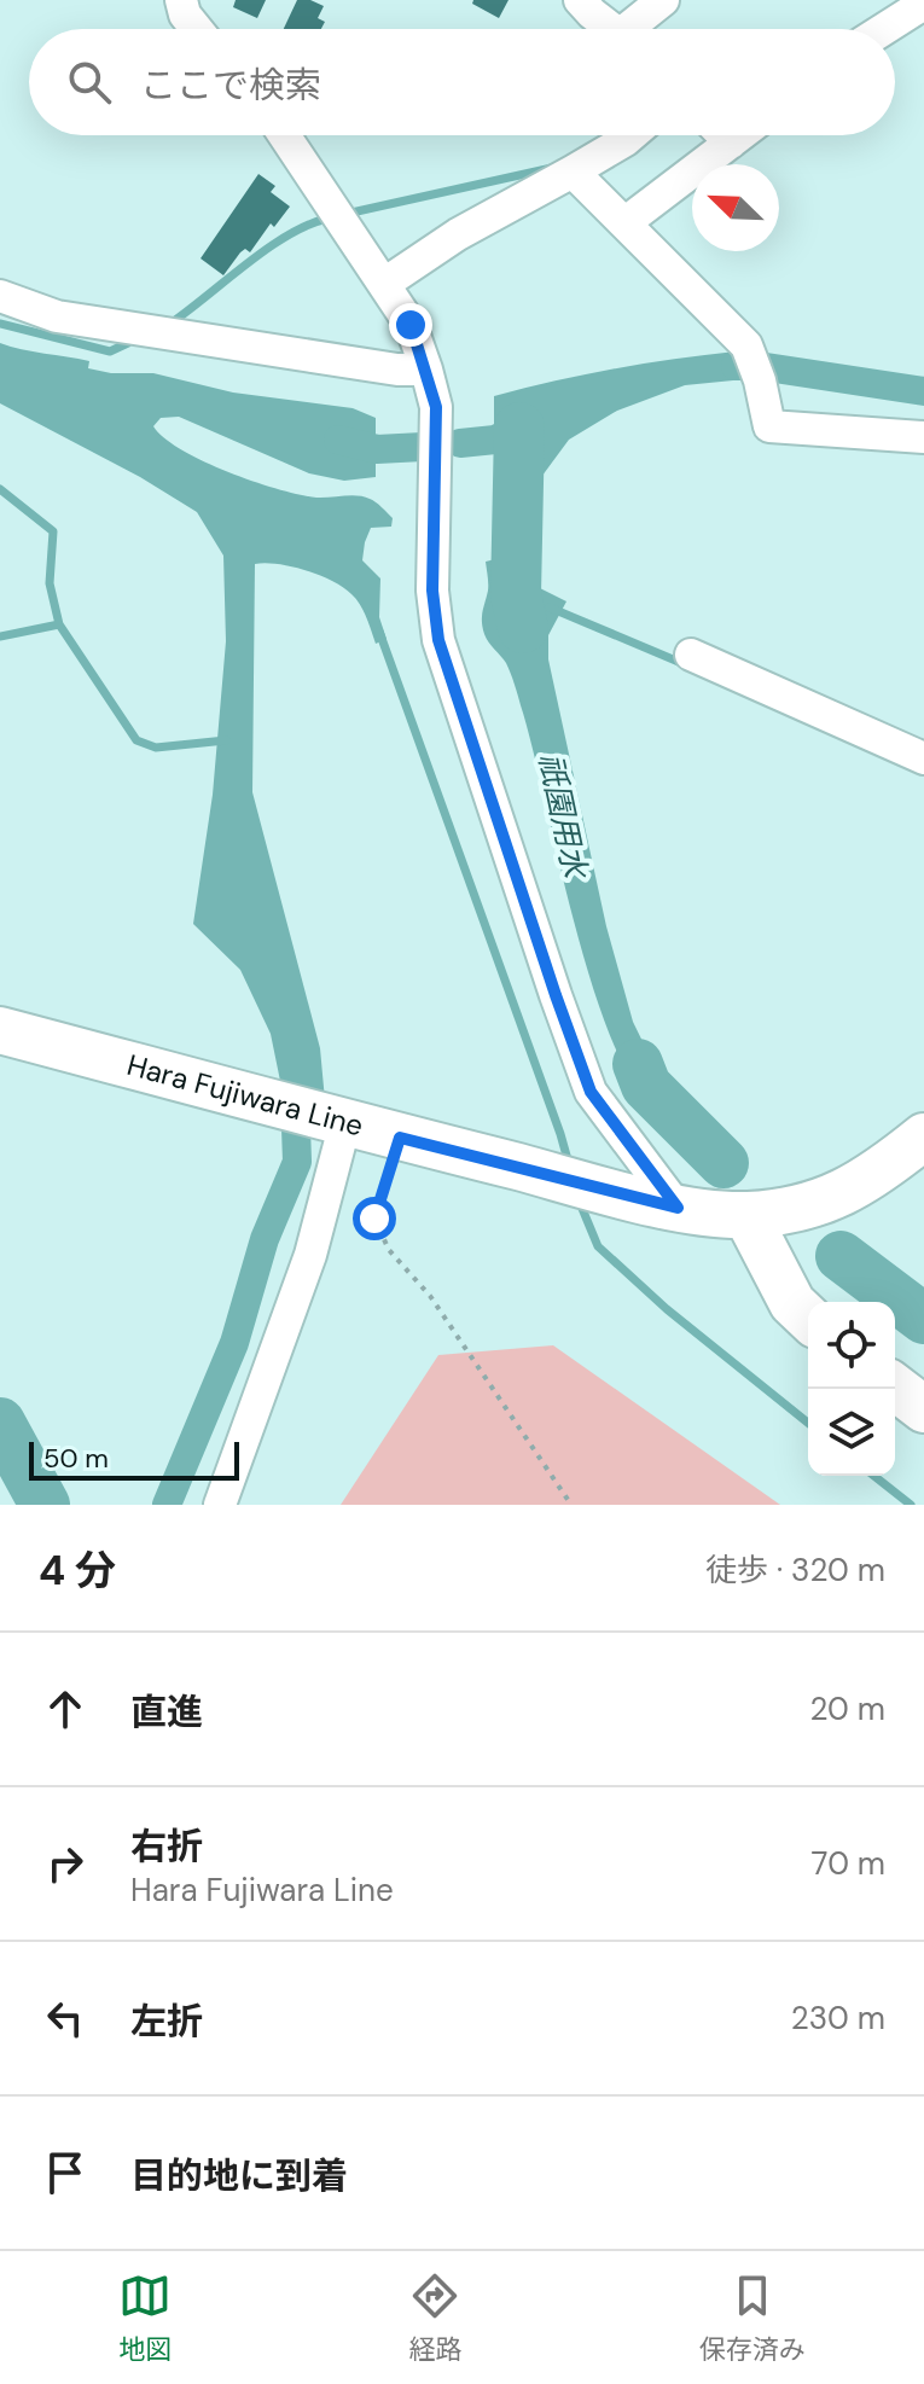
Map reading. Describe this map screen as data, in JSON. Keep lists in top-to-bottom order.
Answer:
{
  "streets": {
    "main road": ["Hara Fujiwara Line"]
  },
  "water": ["祇園用水"],
  "scale_bar": "50 m",
  "north": "top left",
  "page": {
    "search": "ここで検索",
    "scale": "50 m",
    "heading": ["4 分", "徒歩 · 320 m"],
    "list": [
      ["直進", "20 m"],
      ["右折", "Hara Fujiwara Line", "70 m"],
      ["左折", "230 m"],
      "目的地に到着"
    ],
    "nav": ["地図", "経路", "保存済み"]
  }
}
